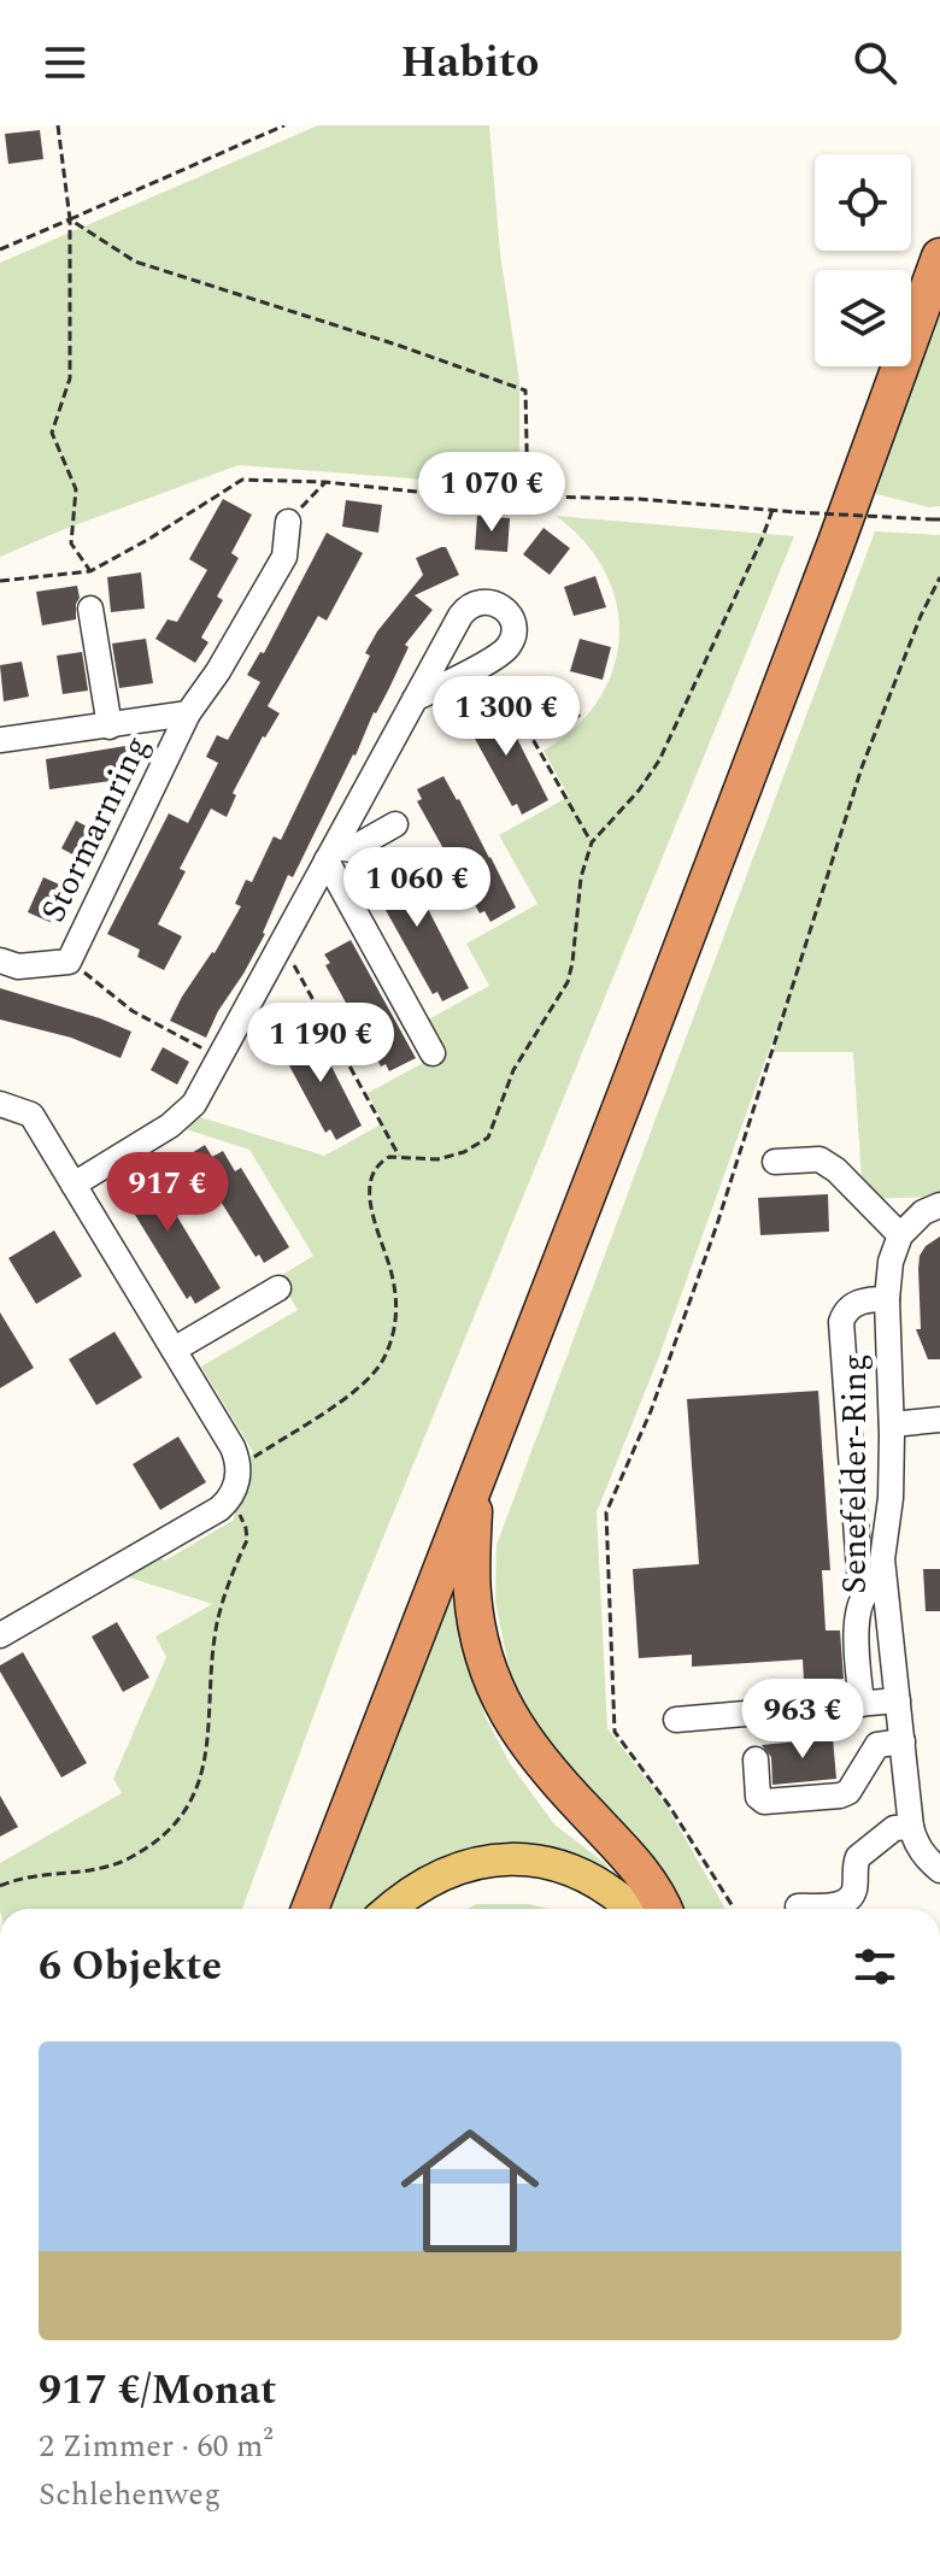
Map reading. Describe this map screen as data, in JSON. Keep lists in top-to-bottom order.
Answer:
{
  "streets": {
    "street": ["Stormarnring", "Senefelder-Ring"]
  },
  "page": {
    "header": "Habito",
    "price": [
      "1 070 €",
      "1 300 €",
      "1 060 €",
      "1 190 €",
      "917 €",
      "963 €"
    ],
    "heading": "6 Objekte",
    "list": [
      {
        "name": "917 €/Monat",
        "note": "2 Zimmer · 60 m² · Schlehenweg"
      }
    ]
  }
}
